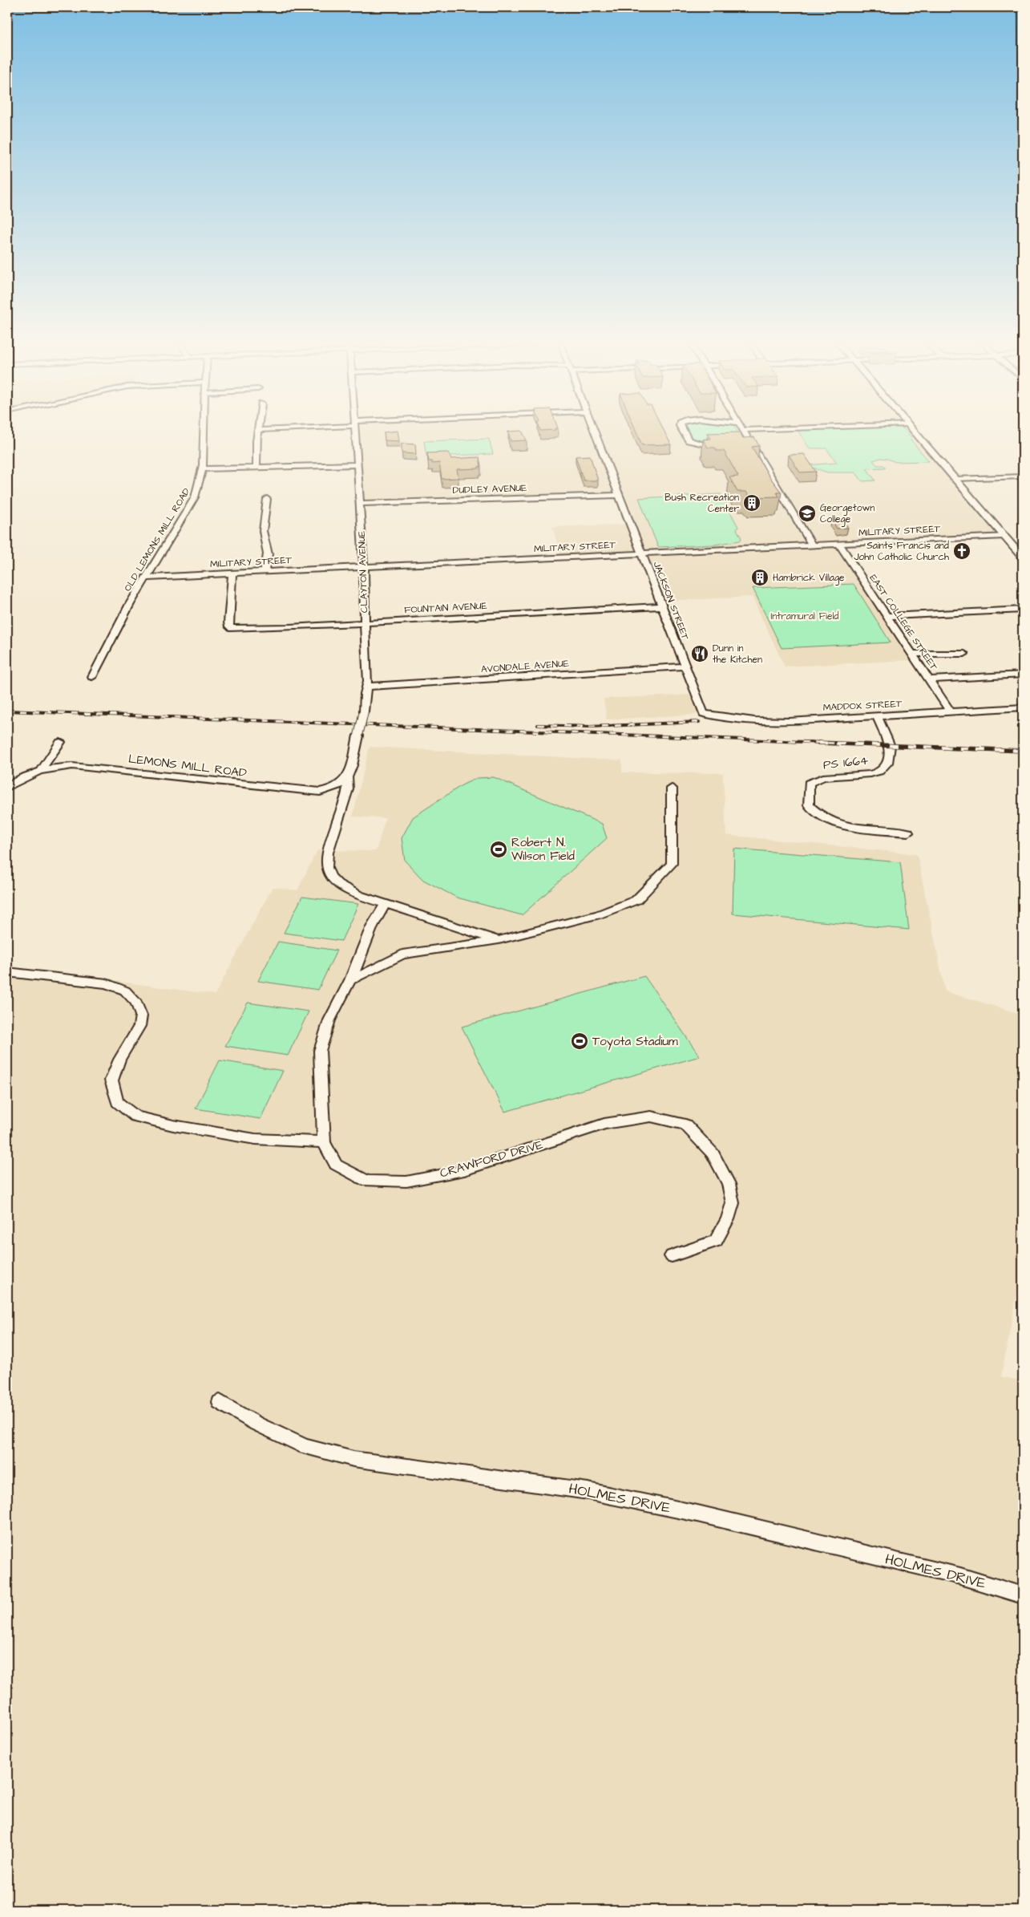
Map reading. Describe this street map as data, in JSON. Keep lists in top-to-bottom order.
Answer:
{
  "streets": {
    "street": [
      "DUDLEY AVENUE",
      "MILITARY STREET",
      "OLD LEMONS MILL ROAD",
      "CLAYTON AVENUE",
      "JACKSON STREET",
      "FOUNTAIN AVENUE",
      "EAST COLLEGE STREET",
      "AVONDALE AVENUE",
      "MADDOX STREET",
      "PS 1664",
      "LEMONS MILL ROAD",
      "CRAWFORD DRIVE",
      "HOLMES DRIVE"
    ]
  },
  "crossings": [
    ["DUDLEY AVENUE", "CLAYTON AVENUE"],
    ["DUDLEY AVENUE", "JACKSON STREET"],
    ["MILITARY STREET", "OLD LEMONS MILL ROAD"],
    ["MILITARY STREET", "CLAYTON AVENUE"],
    ["MILITARY STREET", "JACKSON STREET"],
    ["MILITARY STREET", "FOUNTAIN AVENUE"],
    ["MILITARY STREET", "EAST COLLEGE STREET"],
    ["CLAYTON AVENUE", "FOUNTAIN AVENUE"],
    ["CLAYTON AVENUE", "AVONDALE AVENUE"],
    ["JACKSON STREET", "FOUNTAIN AVENUE"],
    ["JACKSON STREET", "AVONDALE AVENUE"],
    ["JACKSON STREET", "MADDOX STREET"],
    ["EAST COLLEGE STREET", "MADDOX STREET"],
    ["MADDOX STREET", "PS 1664"]
  ],
  "parks": ["Intramural Field"],
  "places": {
    "building": ["Bush Recreation Center", "Hambrick Village"],
    "school or university": ["Georgetown College"],
    "church": ["Saints Francis and John Catholic Church"],
    "restaurant": ["Dunn in the Kitchen"],
    "sports": ["Robert N. Wilson Field", "Toyota Stadium"]
  }
}
